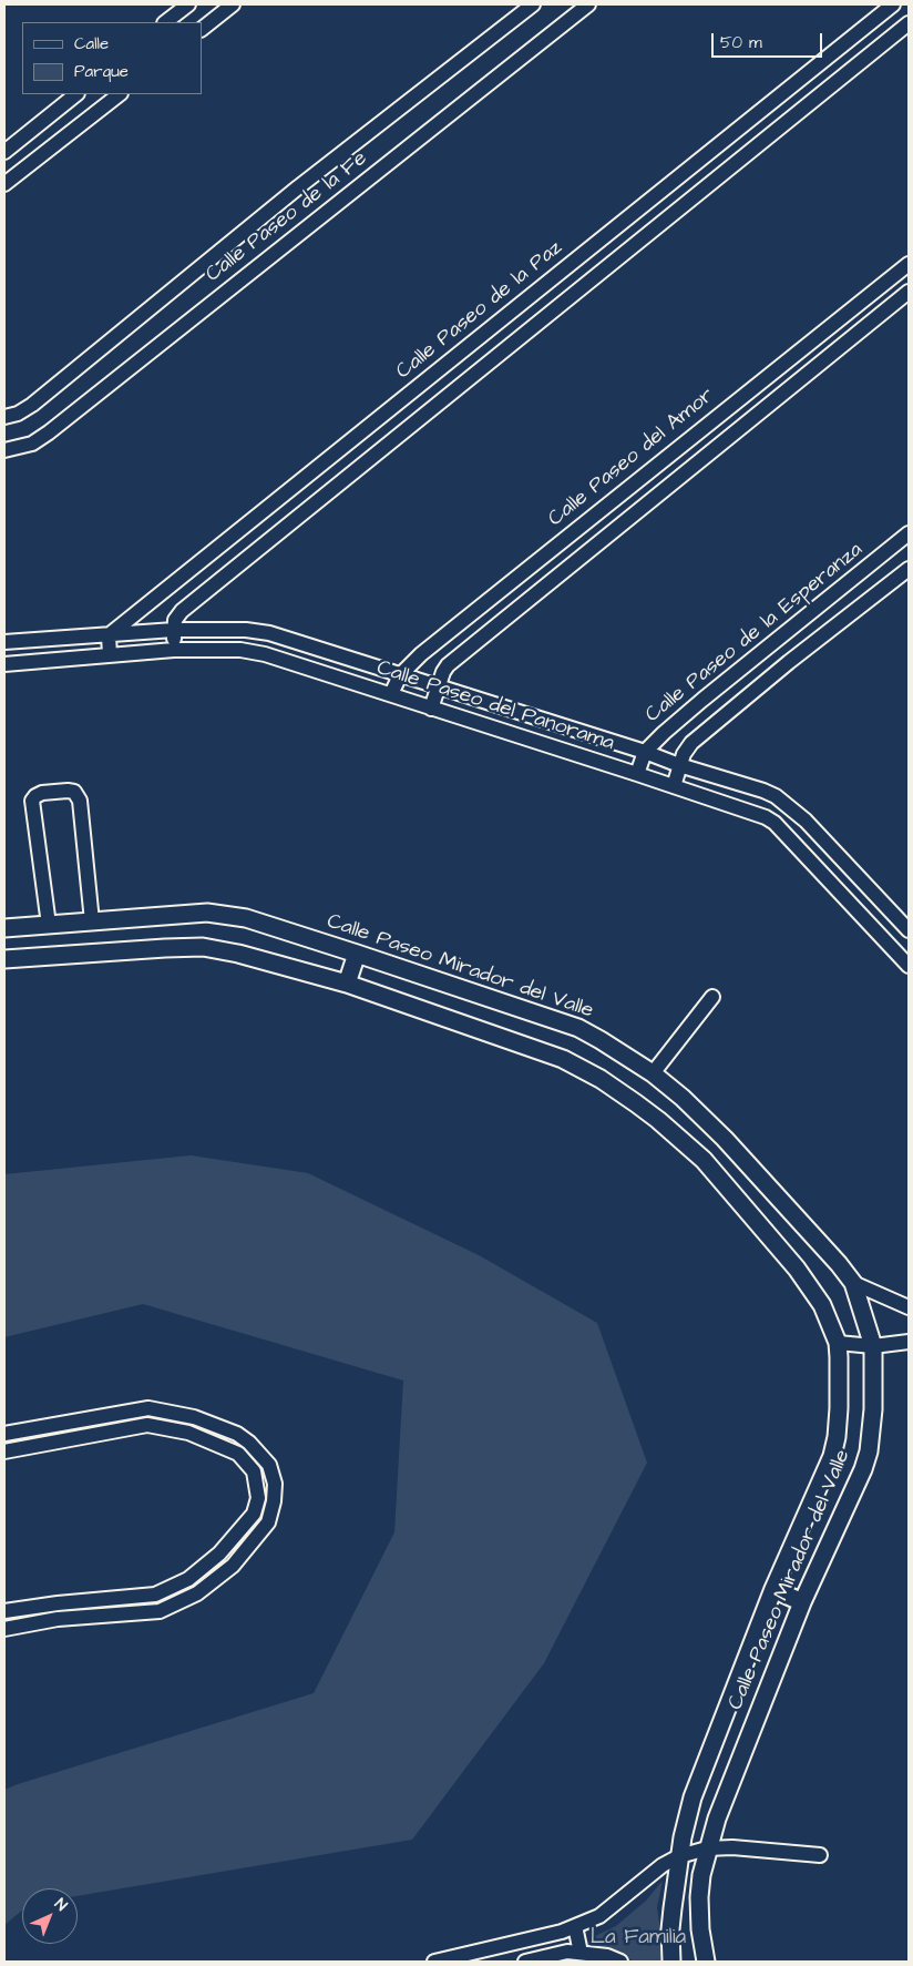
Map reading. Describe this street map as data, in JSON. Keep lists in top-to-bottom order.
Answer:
{
  "streets": {
    "street": [
      "Calle Paseo de la Fe",
      "Calle Paseo de la Paz",
      "Calle Paseo del Amor",
      "Calle Paseo de la Esperanza",
      "Calle Paseo del Panorama",
      "Calle Paseo Mirador del Valle"
    ]
  },
  "crossings": [
    ["Calle Paseo de la Paz", "Calle Paseo del Panorama"],
    ["Calle Paseo del Amor", "Calle Paseo del Panorama"],
    ["Calle Paseo de la Esperanza", "Calle Paseo del Panorama"]
  ],
  "parks": ["La Familia"],
  "legend": ["Calle", "Parque"],
  "scale_bar": "50 m",
  "north": "top right"
}
